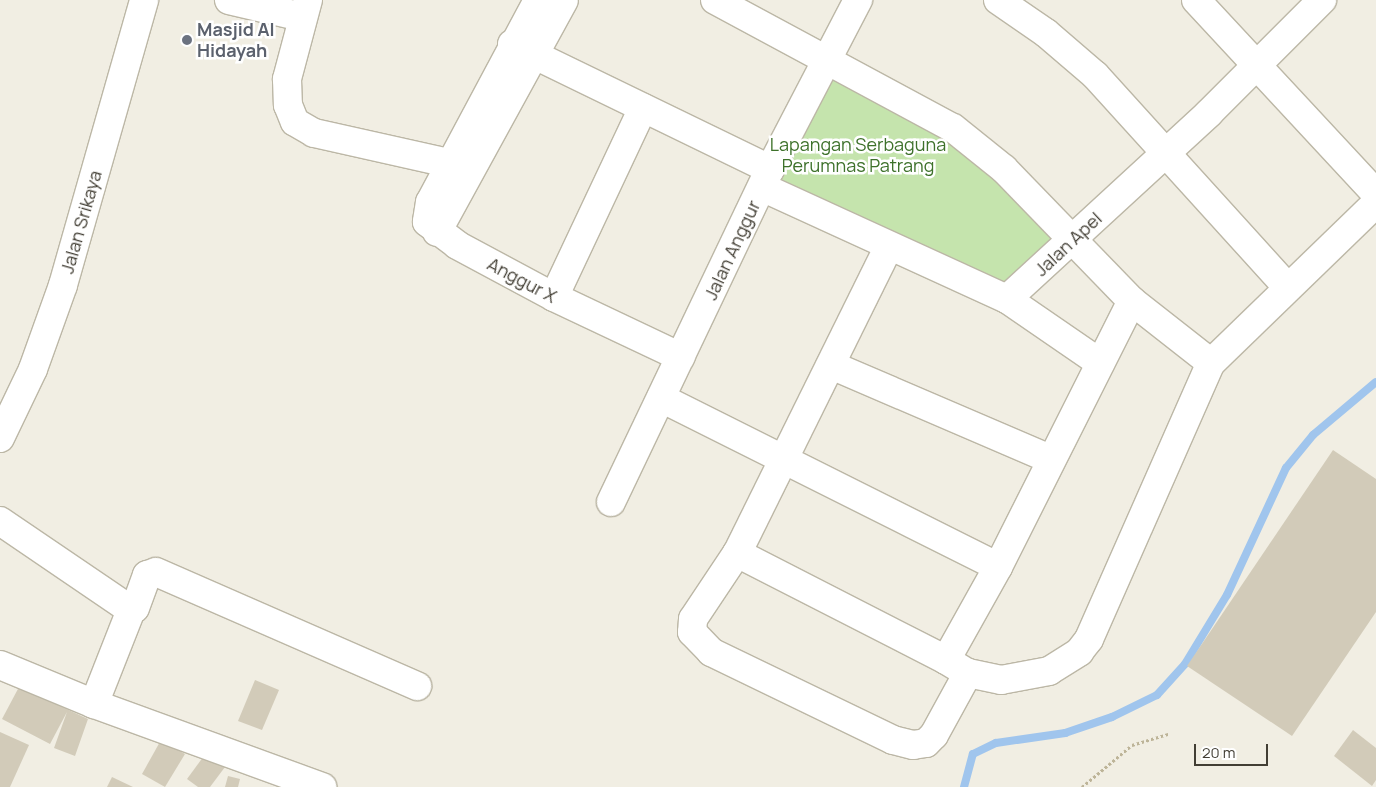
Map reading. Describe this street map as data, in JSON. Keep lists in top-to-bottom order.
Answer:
{
  "streets": {
    "street": [
      "Jalan Srikaya",
      "Jalan Apel",
      "Jalan Anggur",
      "Anggur X"
    ]
  },
  "crossings": [
    ["Jalan Anggur", "Anggur X"]
  ],
  "parks": ["Lapangan Serbaguna Perumnas Patrang"],
  "places": ["Masjid Al Hidayah"],
  "scale_bar": "20 m"
}
